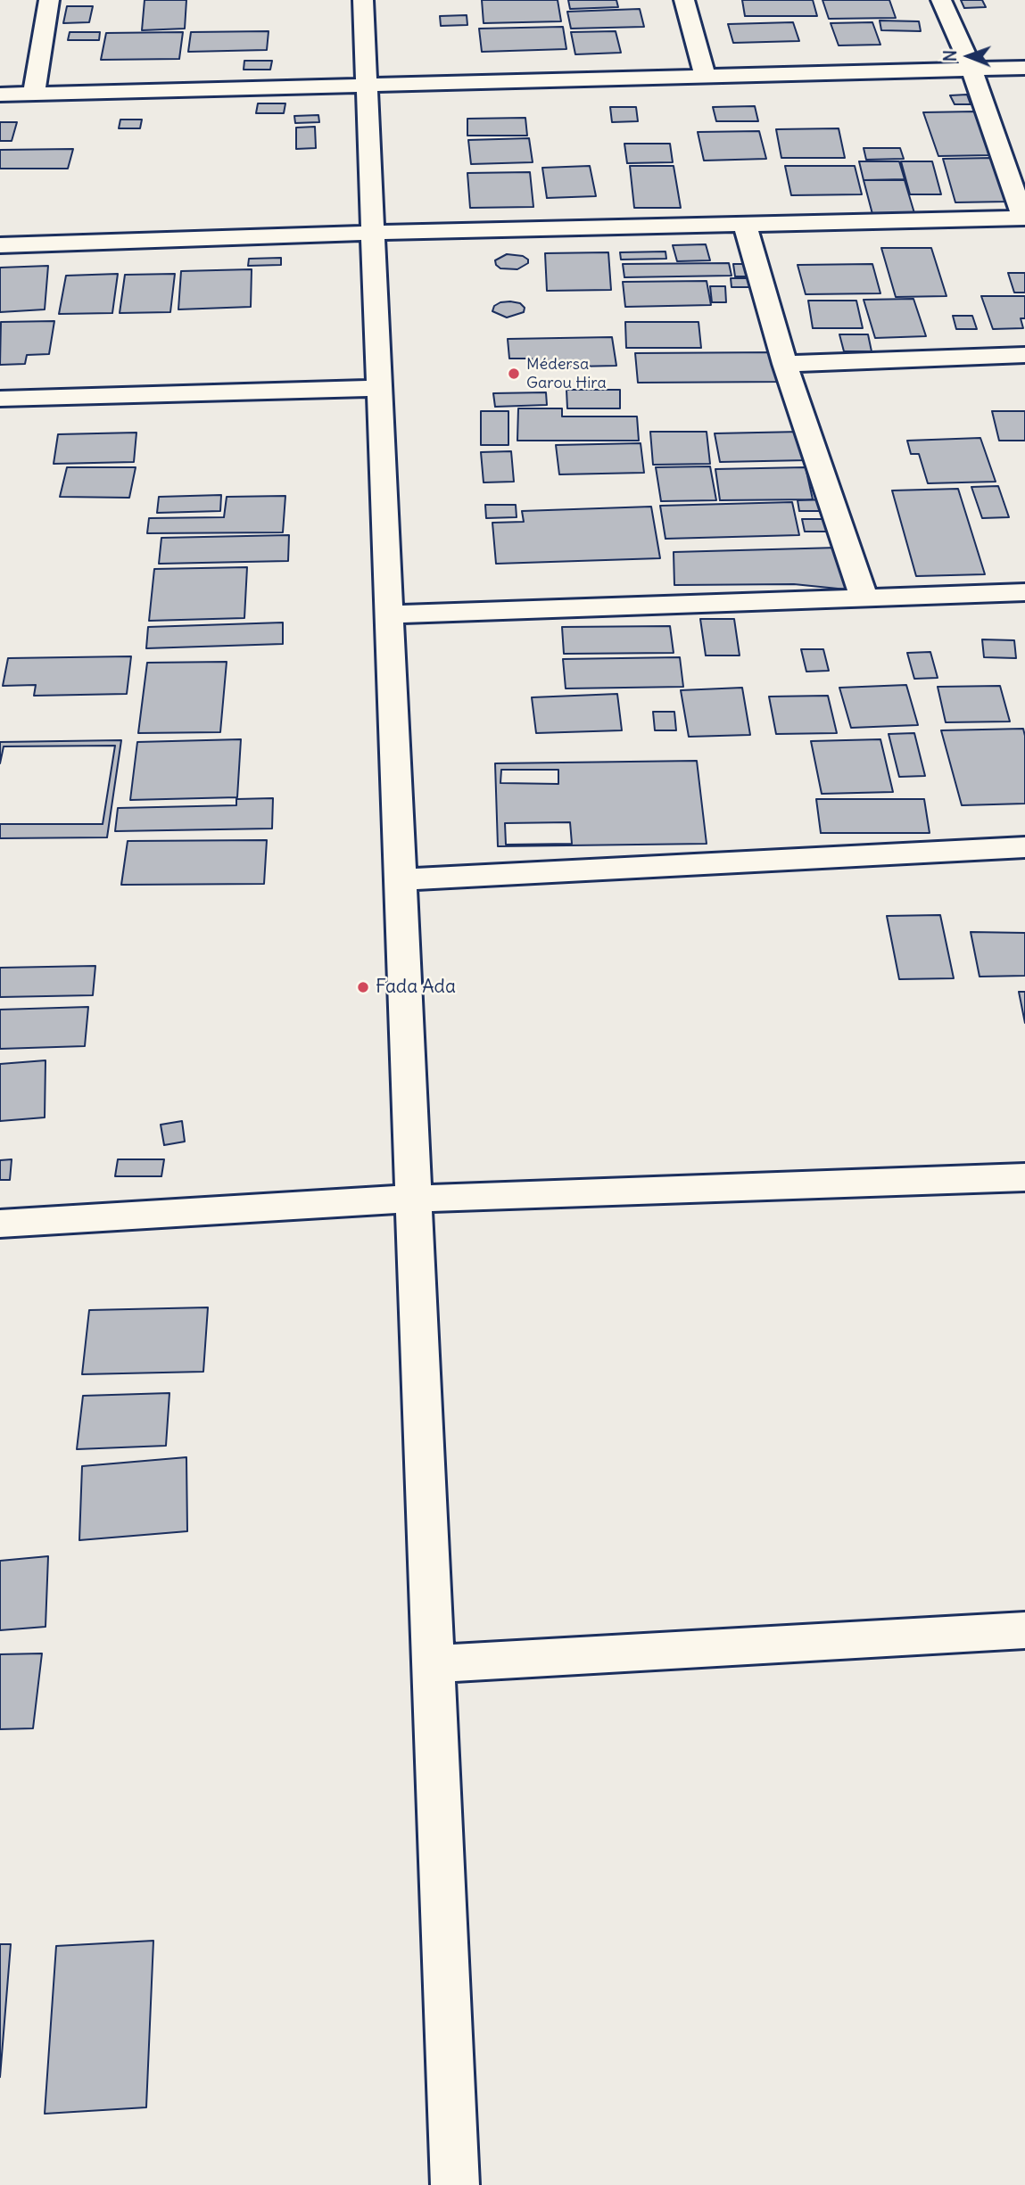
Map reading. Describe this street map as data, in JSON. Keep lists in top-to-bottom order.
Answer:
{
  "places": ["Médersa Garou Hira", "Fada Ada"],
  "north": "left"
}
